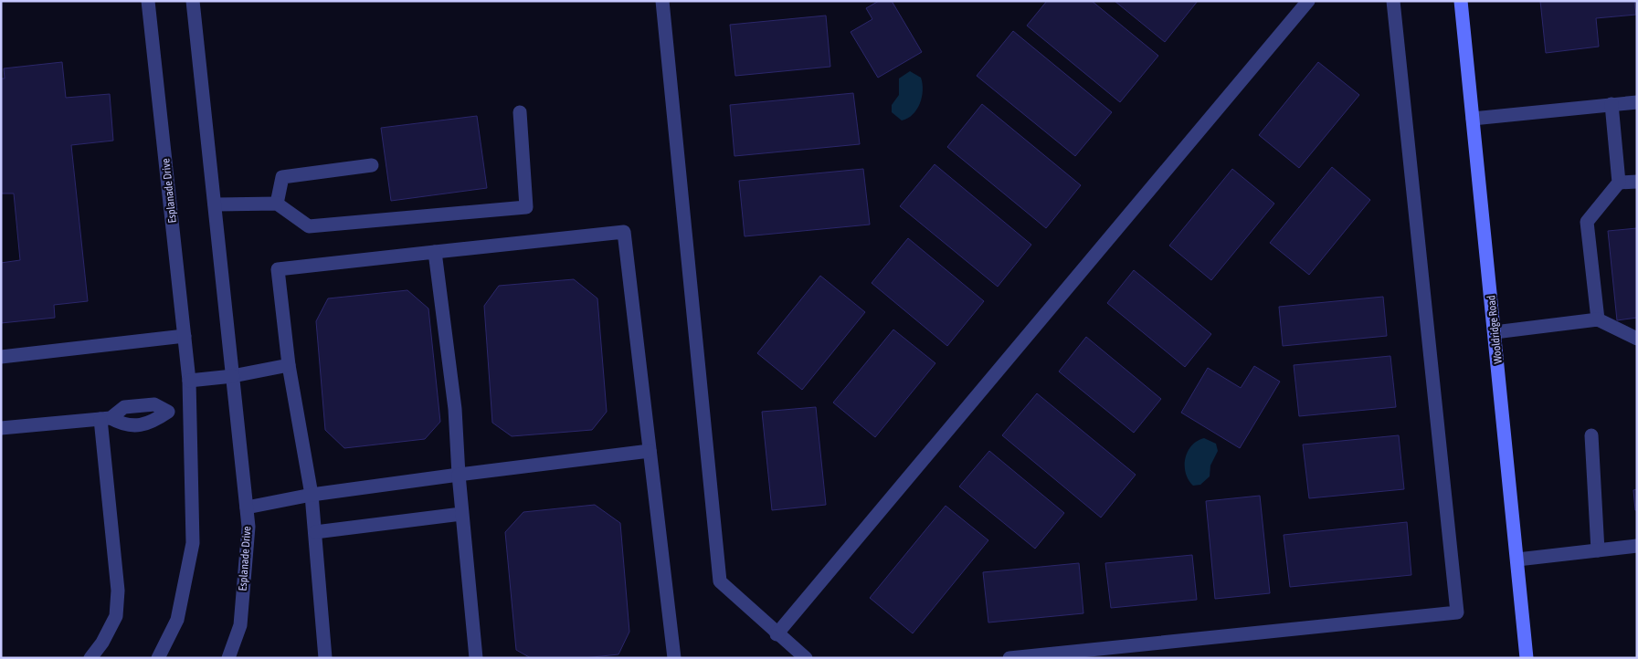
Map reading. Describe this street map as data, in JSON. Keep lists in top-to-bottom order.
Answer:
{
  "streets": {
    "main road": ["Wooldridge Road"],
    "street": ["Esplanade Drive"]
  }
}
